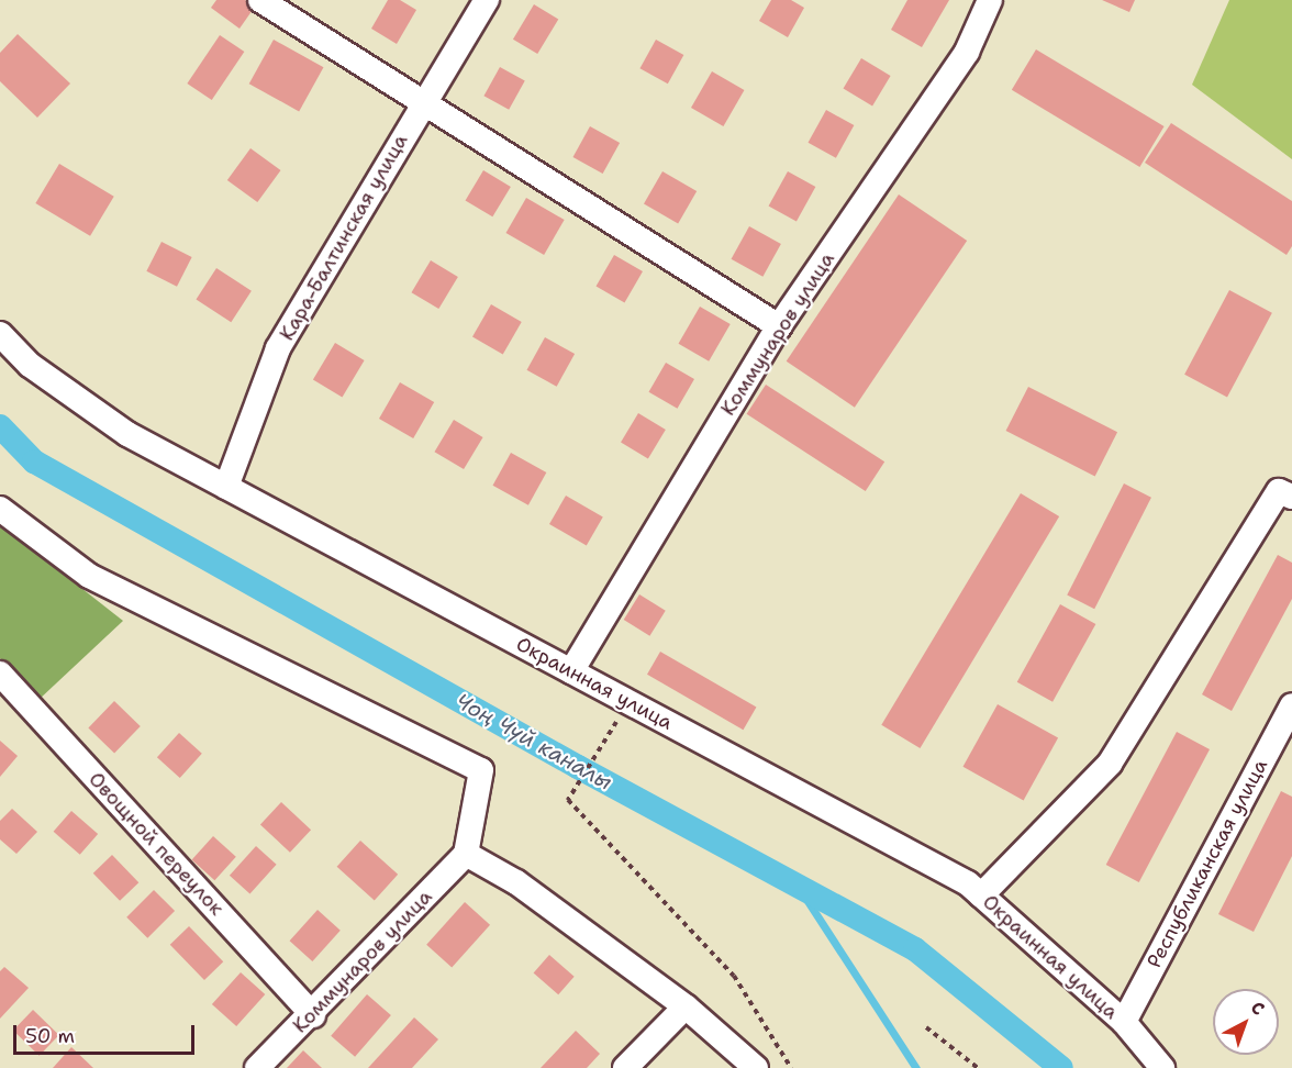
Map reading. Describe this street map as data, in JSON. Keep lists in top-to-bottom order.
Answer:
{
  "streets": {
    "street": [
      "Кара-Балтинская улица",
      "Коммунаров улица",
      "Окраинная улица",
      "Овощной переулок",
      "Республиканская улица"
    ]
  },
  "crossings": [
    ["Кара-Балтинская улица", "Окраинная улица"],
    ["Коммунаров улица", "Окраинная улица"],
    ["Коммунаров улица", "Овощной переулок"],
    ["Окраинная улица", "Республиканская улица"]
  ],
  "water": ["Чоң Чүй каналы"],
  "scale_bar": "50 m",
  "north": "top right"
}
